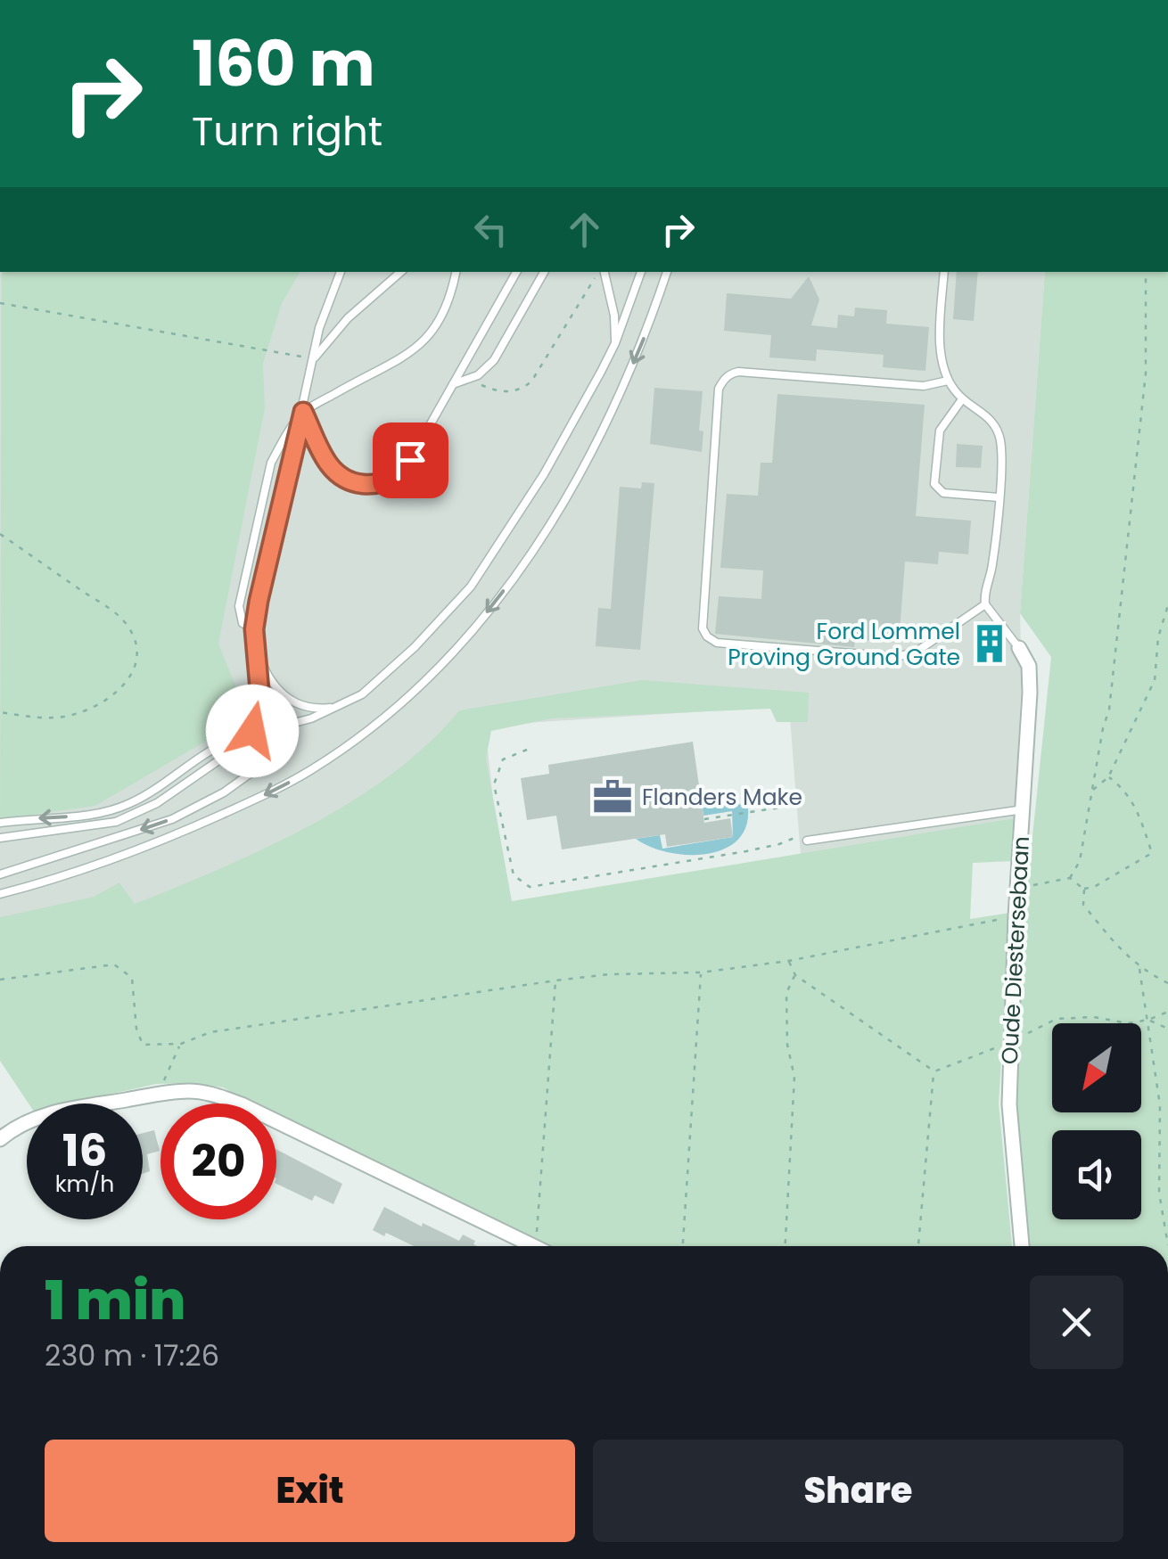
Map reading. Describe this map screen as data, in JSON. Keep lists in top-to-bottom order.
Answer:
{
  "streets": {
    "street": ["Oude Diestersebaan"]
  },
  "places": {
    "building": ["Ford Lommel Proving Ground Gate"],
    "office": ["Flanders Make"]
  },
  "north": "bottom left",
  "page": {
    "turn": ["160 m", "Turn right"],
    "speed": "16 km/h",
    "limit": "20",
    "heading": ["1 min", "230 m · 17:26"],
    "buttons": ["Exit", "Share"]
  }
}
